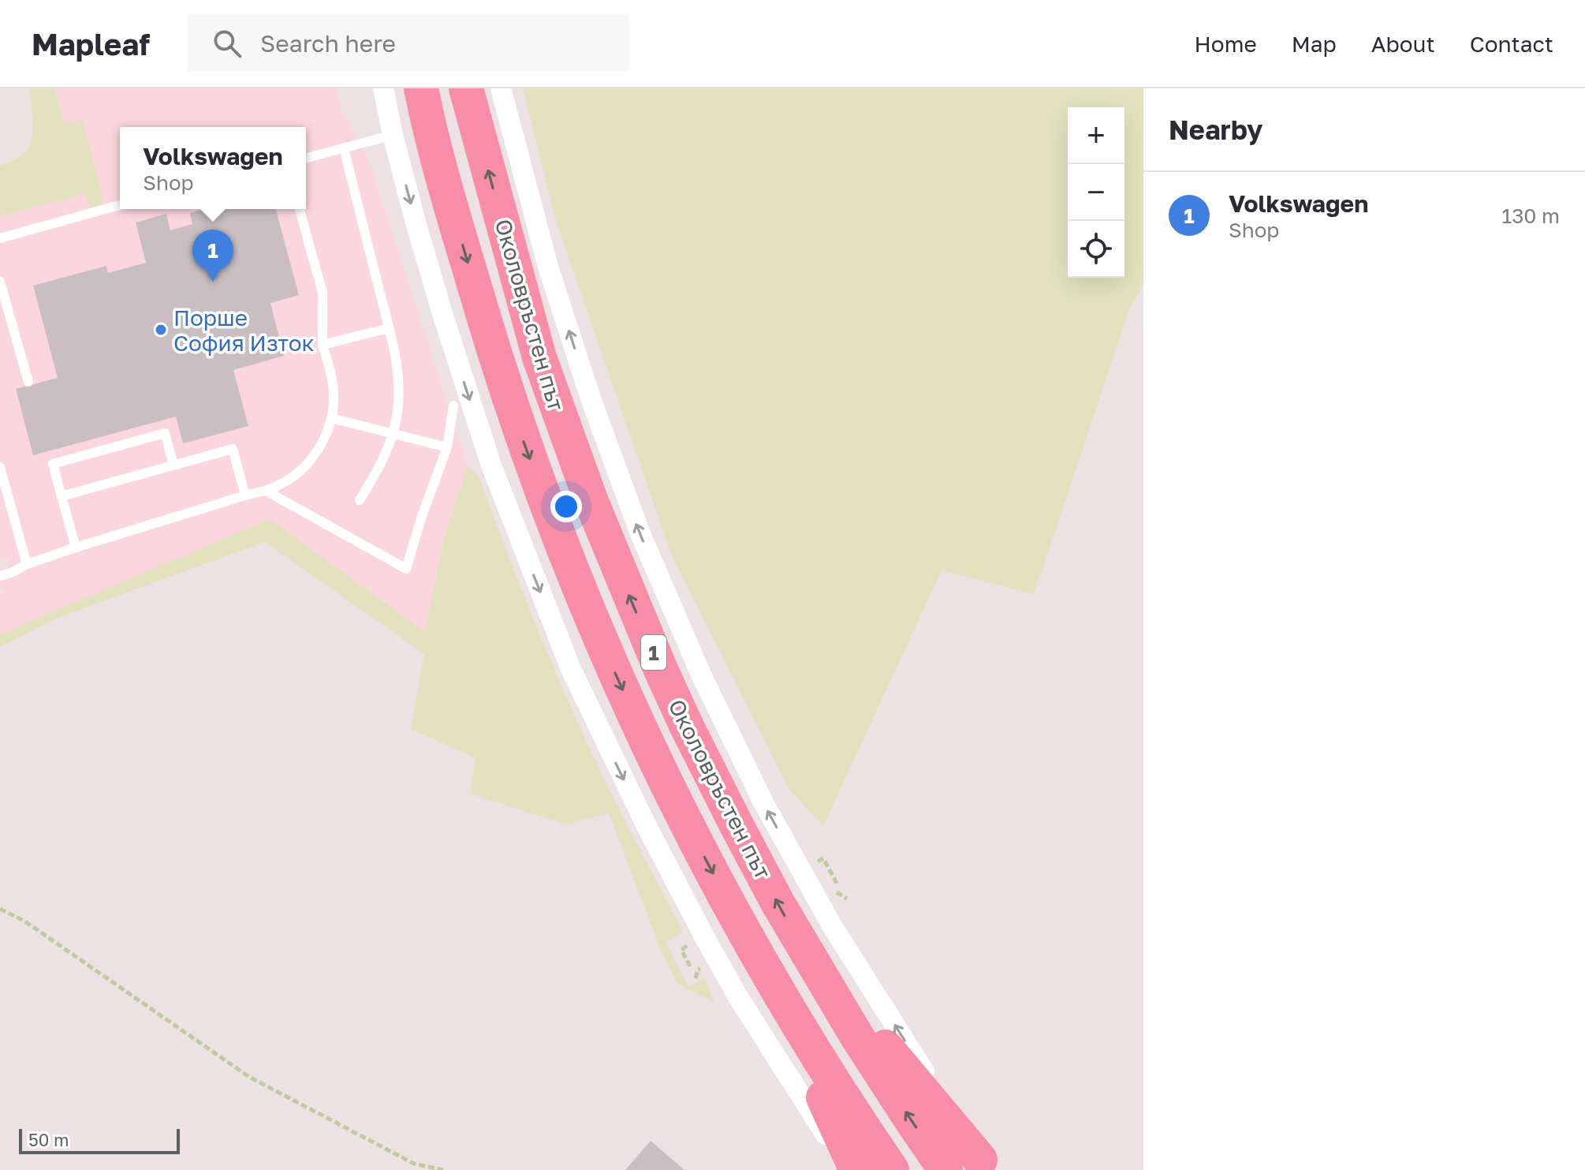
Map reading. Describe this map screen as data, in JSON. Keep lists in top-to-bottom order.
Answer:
{
  "streets": {
    "highway": ["Околовръстен път", "1"]
  },
  "places": ["Порше София Изток"],
  "scale_bar": "50 m",
  "page": {
    "header": "Mapleaf",
    "search": "Search here",
    "nav": [
      "Home",
      "Map",
      "About",
      "Contact"
    ],
    "heading": "Nearby",
    "map_buttons": ["+", "−"],
    "popup": ["Volkswagen", "Shop"],
    "list": [
      {
        "mark": "1",
        "name": "Volkswagen",
        "note": "Shop",
        "value": "130 m"
      }
    ],
    "pins": "1",
    "scale": "50 m"
  }
}
